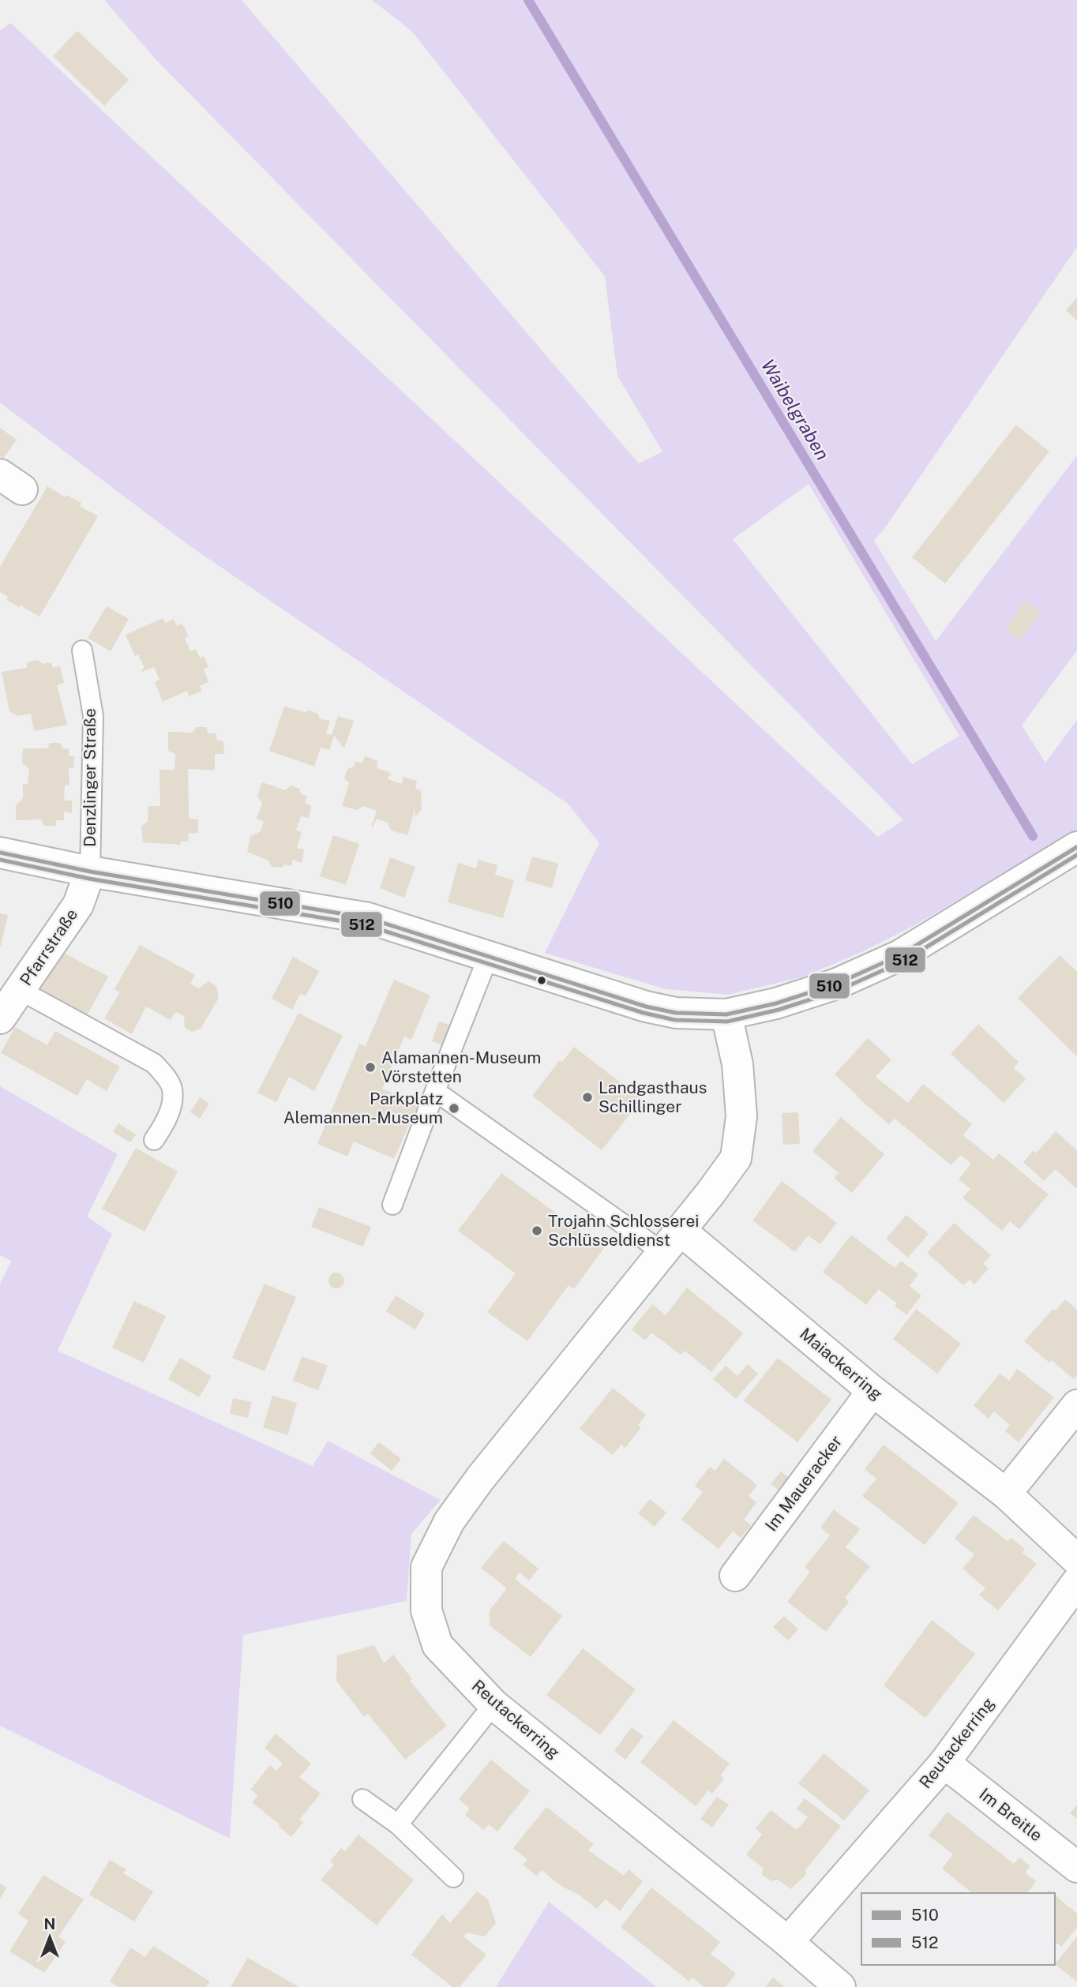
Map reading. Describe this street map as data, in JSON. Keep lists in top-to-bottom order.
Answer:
{
  "streets": {
    "street": [
      "Denzlinger Straße",
      "Pfarrstraße",
      "Maiackerring",
      "Im Maueracker",
      "Reutackerring",
      "Im Breitle"
    ]
  },
  "crossings": [
    ["Denzlinger Straße", "Pfarrstraße"],
    ["Denzlinger Straße", "Reutackerring"],
    ["Maiackerring", "Im Maueracker"],
    ["Maiackerring", "Reutackerring"],
    ["Reutackerring", "Im Breitle"]
  ],
  "water": ["Waibelgraben"],
  "places": [
    "Alamannen-Museum Vörstetten",
    "Landgasthaus Schillinger",
    "Parkplatz Alemannen-Museum",
    "Trojahn Schlosserei Schlüsseldienst"
  ],
  "lines": ["transit line 510", "transit line 512"],
  "legend": ["510", "512"],
  "north": "top"
}
